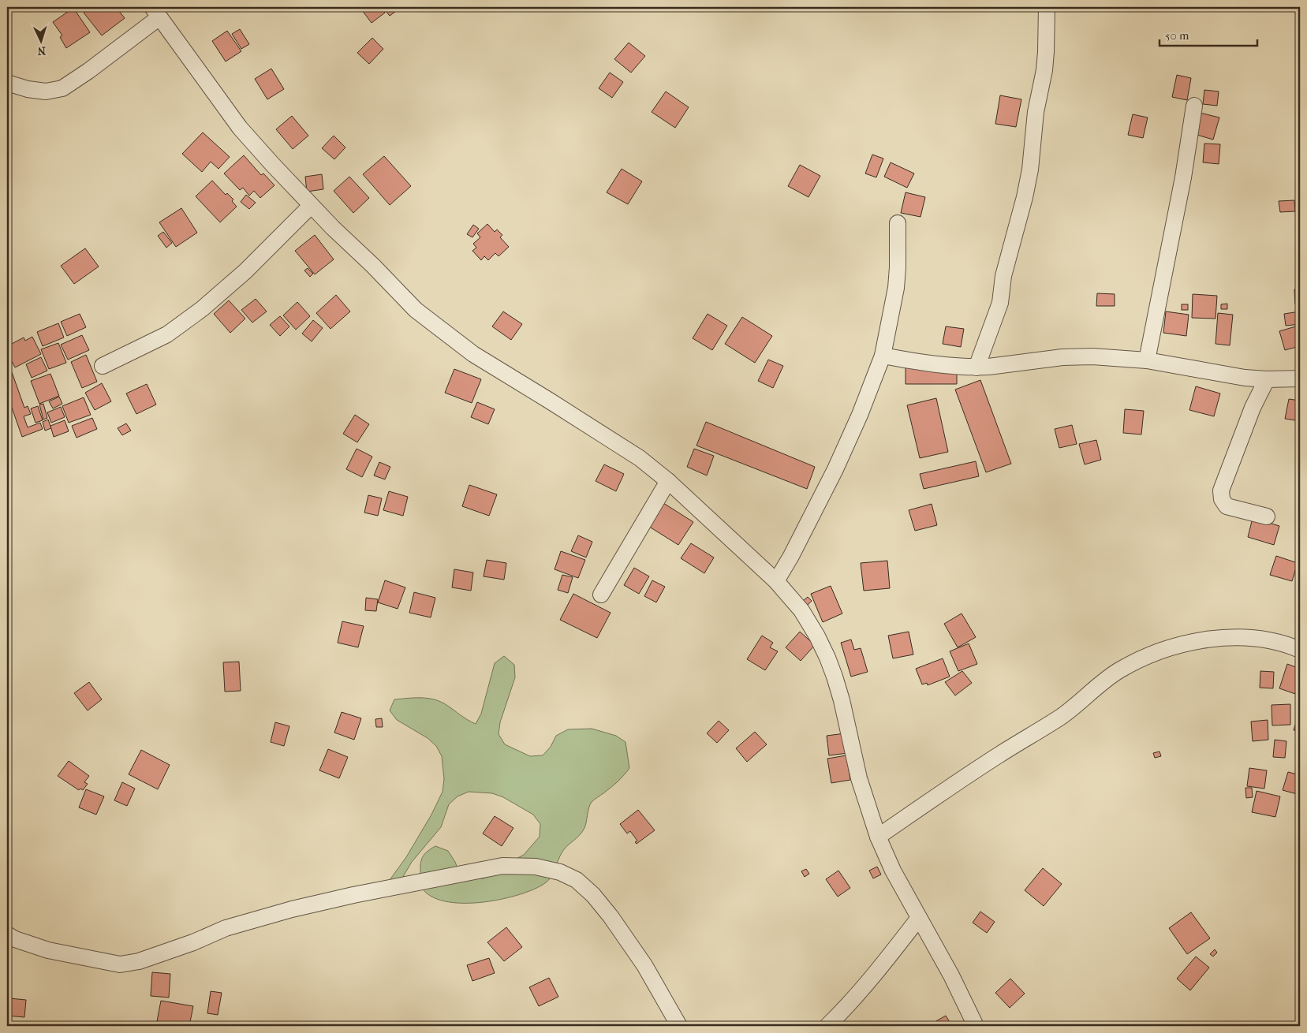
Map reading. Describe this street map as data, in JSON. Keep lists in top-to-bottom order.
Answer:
{
  "scale_bar": "50 m",
  "north": "bottom"
}
